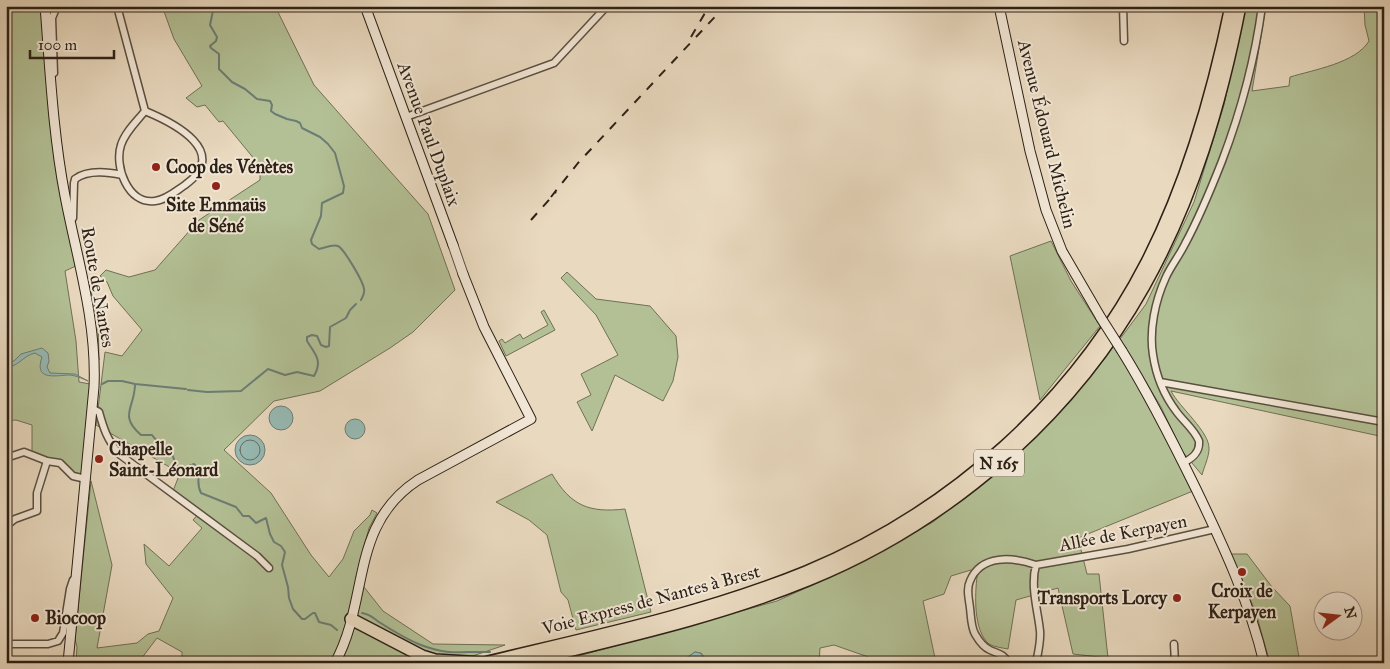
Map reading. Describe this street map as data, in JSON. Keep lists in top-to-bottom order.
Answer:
{
  "streets": {
    "highway": ["N 165", "Voie Express de Nantes à Brest"],
    "main road": ["Avenue Paul Duplaix", "Avenue Édouard Michelin", "Route de Nantes"],
    "street": ["Allée de Kerpayen"]
  },
  "crossings": [
    ["Avenue Paul Duplaix", "Voie Express de Nantes à Brest"],
    ["Avenue Édouard Michelin", "Allée de Kerpayen"]
  ],
  "places": [
    "Coop des Vénètes",
    "Site Emmaüs de Séné",
    "Chapelle Saint-Léonard",
    "Croix de Kerpayen",
    "Transports Lorcy",
    "Biocoop"
  ],
  "scale_bar": "100 m",
  "north": "right"
}
